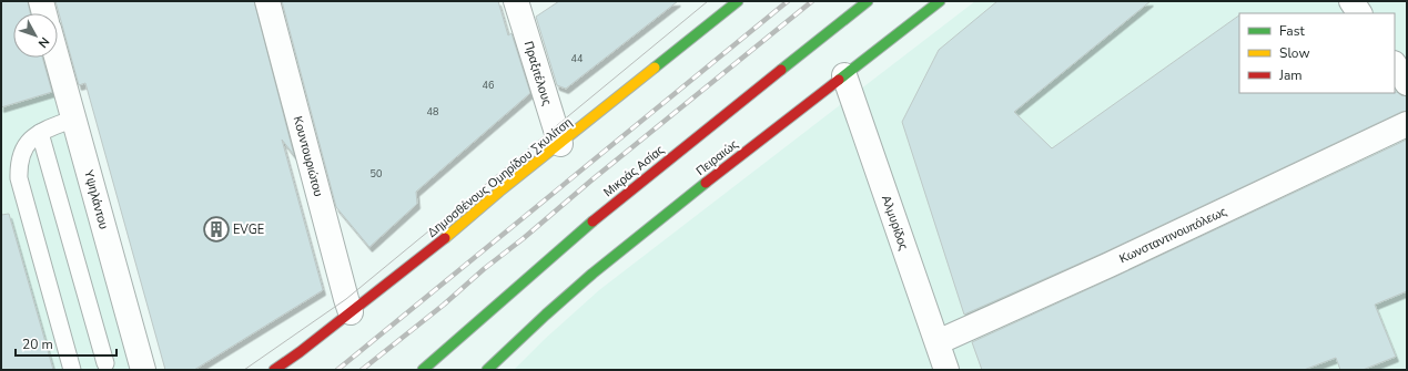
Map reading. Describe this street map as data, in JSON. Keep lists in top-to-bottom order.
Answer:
{
  "streets": {
    "main road": ["Πειραιώς", "Μικράς Ασίας", "Δημοσθένους Ομηρίδου Σκυλίτση"],
    "street": [
      "Πραξιτέλους",
      "Κουντουριώτου",
      "Υψηλάντου",
      "Αλμυρίδος",
      "Κωνσταντινουπόλεως"
    ]
  },
  "crossings": [
    ["Πραξιτέλους", "Δημοσθένους Ομηρίδου Σκυλίτση"],
    ["Κουντουριώτου", "Δημοσθένους Ομηρίδου Σκυλίτση"],
    ["Πειραιώς", "Αλμυρίδος"],
    ["Αλμυρίδος", "Κωνσταντινουπόλεως"]
  ],
  "places": {
    "building": ["EVGE"]
  },
  "house_numbers": [
    "44",
    "46",
    "48",
    "50"
  ],
  "legend": ["Fast", "Slow", "Jam"],
  "scale_bar": "20 m",
  "north": "bottom right"
}
